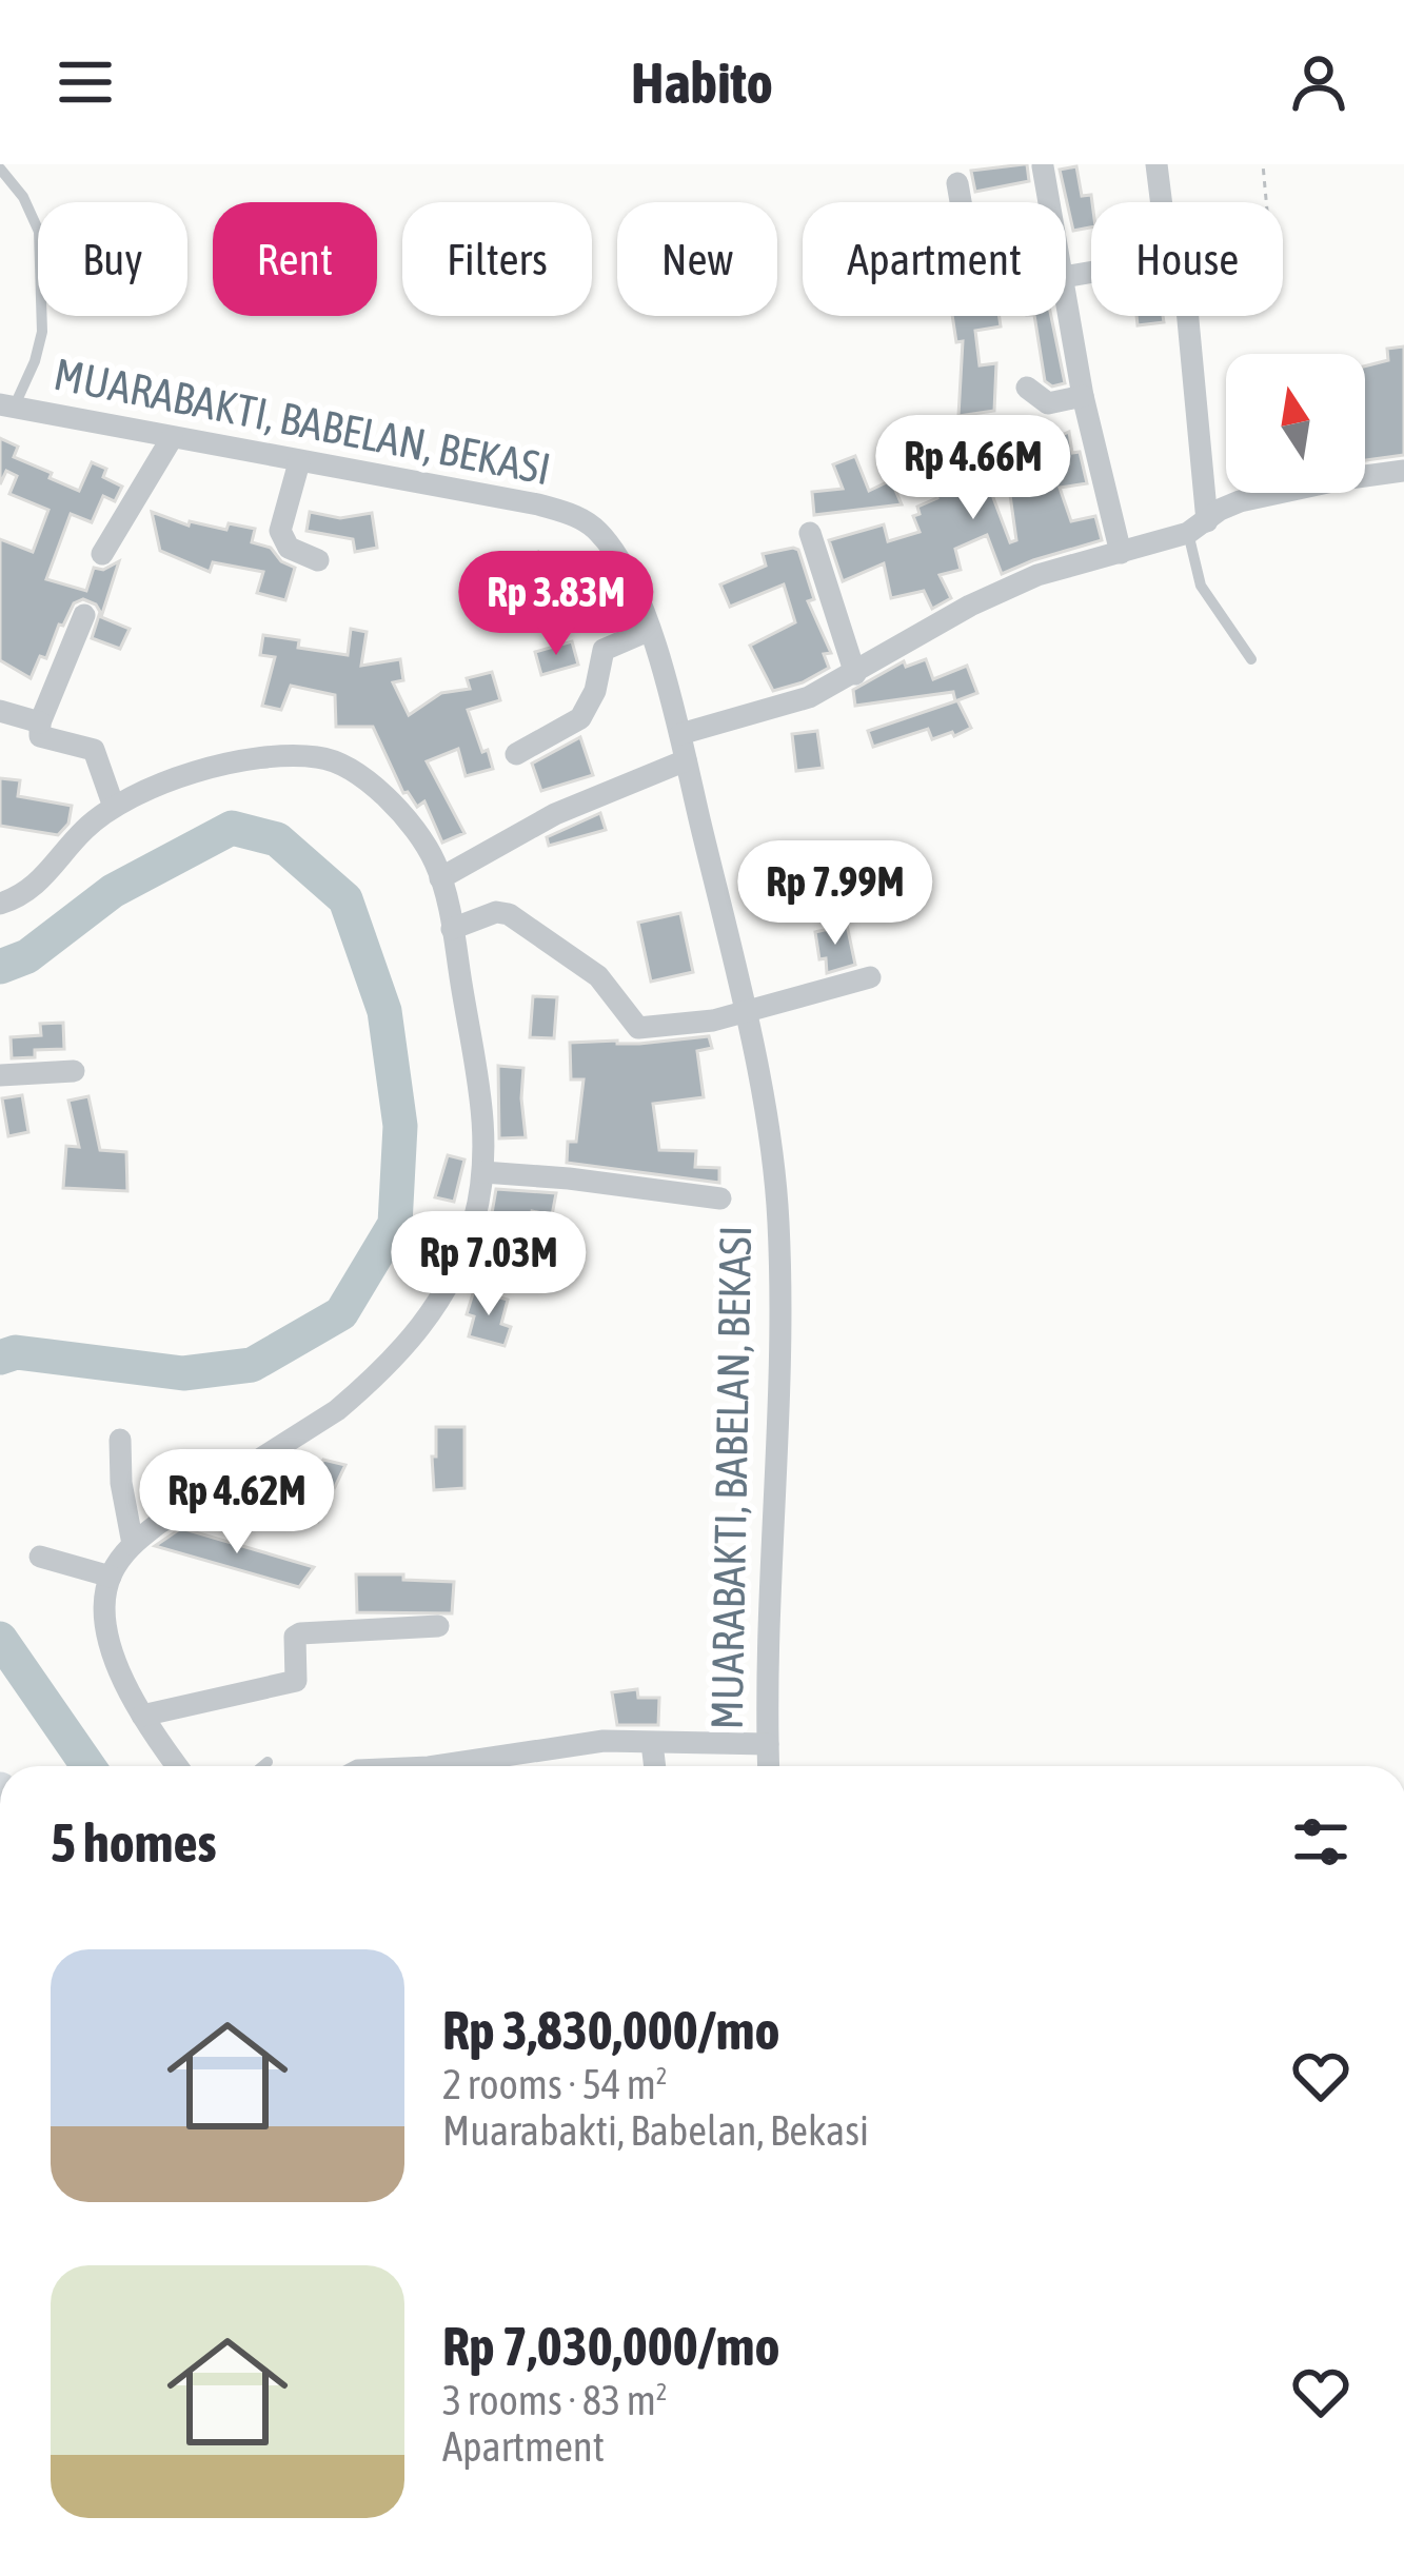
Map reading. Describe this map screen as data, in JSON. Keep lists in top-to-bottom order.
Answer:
{
  "streets": {
    "street": ["MUARABAKTI, BABELAN, BEKASI"]
  },
  "north": "top",
  "page": {
    "header": "Habito",
    "chip": [
      "Buy",
      "Rent",
      "Filters",
      "New",
      "Apartment",
      "House"
    ],
    "price": [
      "Rp 4.66M",
      "Rp 3.83M",
      "Rp 7.99M",
      "Rp 7.03M",
      "Rp 4.62M"
    ],
    "heading": "5 homes",
    "list": [
      {
        "name": "Rp 3,830,000/mo",
        "note": "2 rooms · 54 m² · Muarabakti, Babelan, Bekasi"
      },
      {
        "name": "Rp 7,030,000/mo",
        "note": "3 rooms · 83 m² · Apartment"
      }
    ]
  }
}
